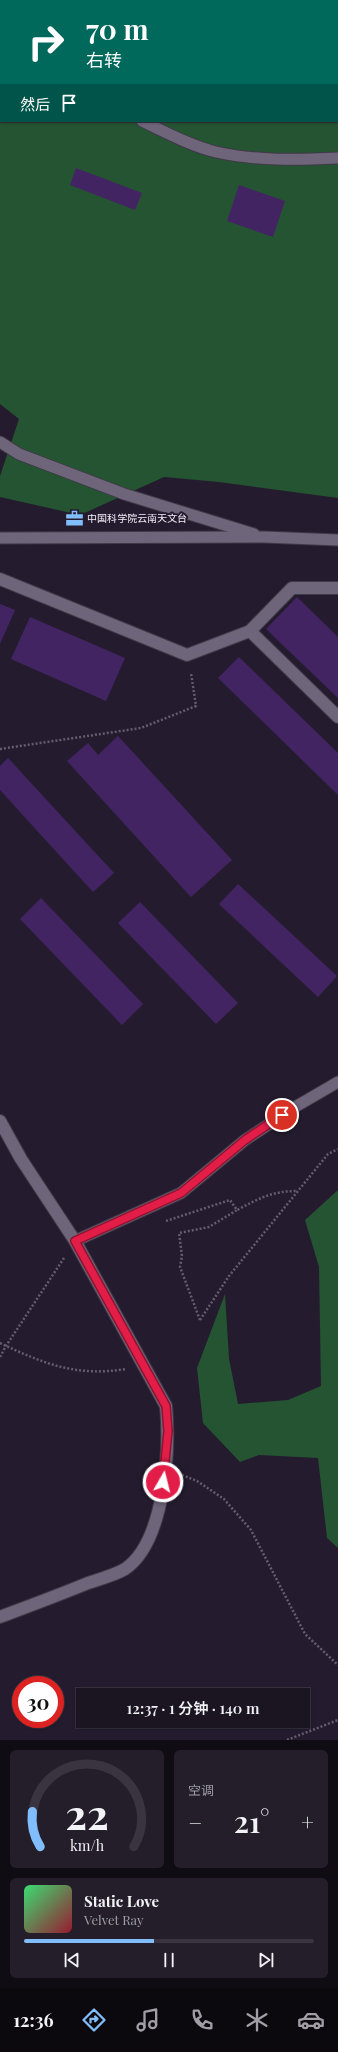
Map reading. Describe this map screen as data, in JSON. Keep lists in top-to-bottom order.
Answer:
{
  "places": {
    "office": ["中国科学院云南天文台"]
  },
  "page": {
    "turn": ["70 m", "右转"],
    "then": "然后",
    "limit": "30",
    "trip": "12:37 · 1 分钟 · 140 m",
    "tile": "空调",
    "heat": ["−", "21°", "+"],
    "song": ["Static Love", "Velvet Ray"],
    "tabs": "12:36",
    "gauge": ["22", "km/h"]
  }
}
